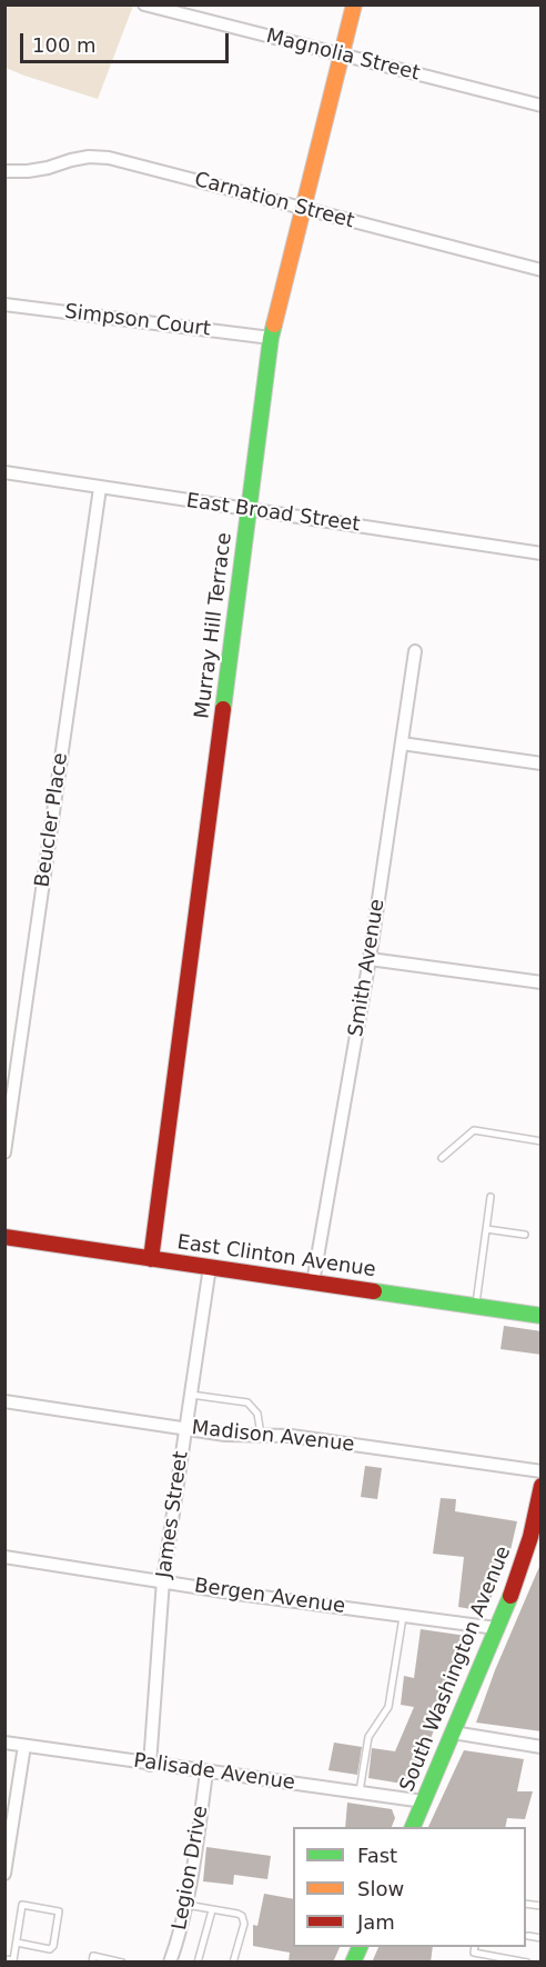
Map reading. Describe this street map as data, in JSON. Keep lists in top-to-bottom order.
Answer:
{
  "streets": {
    "street": [
      "Magnolia Street",
      "Carnation Street",
      "Simpson Court",
      "East Broad Street",
      "Murray Hill Terrace",
      "Beucler Place",
      "Smith Avenue",
      "East Clinton Avenue",
      "Madison Avenue",
      "James Street",
      "Bergen Avenue",
      "South Washington Avenue",
      "Palisade Avenue",
      "Legion Drive"
    ]
  },
  "crossings": [
    ["Magnolia Street", "Murray Hill Terrace"],
    ["Carnation Street", "Murray Hill Terrace"],
    ["Simpson Court", "Murray Hill Terrace"],
    ["East Broad Street", "Murray Hill Terrace"],
    ["East Broad Street", "Beucler Place"],
    ["Murray Hill Terrace", "East Clinton Avenue"],
    ["Smith Avenue", "East Clinton Avenue"],
    ["East Clinton Avenue", "James Street"],
    ["Madison Avenue", "James Street"],
    ["James Street", "Bergen Avenue"],
    ["James Street", "Palisade Avenue"],
    ["Bergen Avenue", "South Washington Avenue"],
    ["South Washington Avenue", "Palisade Avenue"],
    ["Palisade Avenue", "Legion Drive"]
  ],
  "legend": ["Fast", "Slow", "Jam"],
  "scale_bar": "100 m"
}
